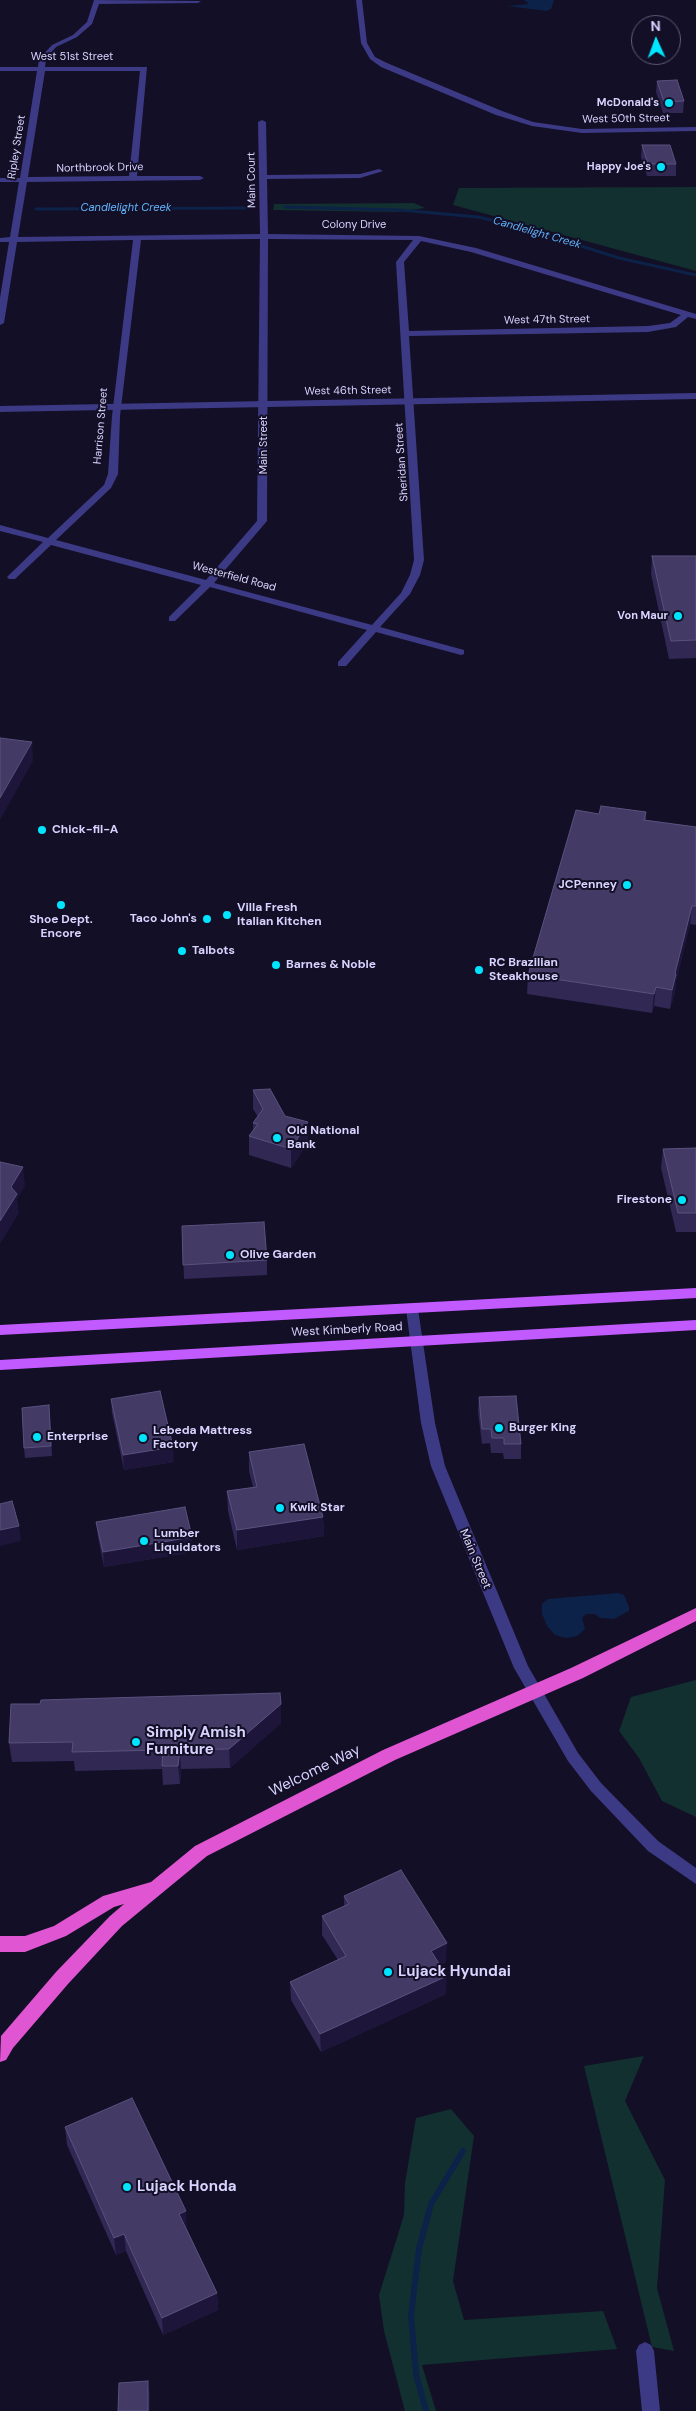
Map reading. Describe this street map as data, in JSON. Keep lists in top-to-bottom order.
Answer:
{
  "streets": {
    "highway": ["Welcome Way"],
    "main road": ["West Kimberly Road"],
    "street": [
      "West 51st Street",
      "West 50th Street",
      "Ripley Street",
      "Northbrook Drive",
      "Main Court",
      "Colony Drive",
      "West 47th Street",
      "West 46th Street",
      "Harrison Street",
      "Main Street",
      "Sheridan Street",
      "Westerfield Road"
    ]
  },
  "crossings": [
    ["West 51st Street", "Ripley Street"],
    ["West 51st Street", "Northbrook Drive"],
    ["Ripley Street", "Northbrook Drive"],
    ["Ripley Street", "Colony Drive"],
    ["Main Court", "Colony Drive"],
    ["Main Court", "Main Street"],
    ["Colony Drive", "West 47th Street"],
    ["Colony Drive", "Harrison Street"],
    ["Colony Drive", "Main Street"],
    ["Colony Drive", "Sheridan Street"],
    ["West 47th Street", "Sheridan Street"],
    ["West 46th Street", "Harrison Street"],
    ["West 46th Street", "Main Street"],
    ["West 46th Street", "Sheridan Street"],
    ["Harrison Street", "Westerfield Road"],
    ["Main Street", "Westerfield Road"],
    ["Main Street", "West Kimberly Road"],
    ["Main Street", "Welcome Way"],
    ["Sheridan Street", "Westerfield Road"]
  ],
  "water": ["Candlelight Creek"],
  "places": [
    "McDonald's",
    "Happy Joe's",
    "Von Maur",
    "Chick-fil-A",
    "JCPenney",
    "Shoe Dept. Encore",
    "Villa Fresh Italian Kitchen",
    "Taco John's",
    "Talbots",
    "Barnes & Noble",
    "RC Brazilian Steakhouse",
    "Old National Bank",
    "Firestone",
    "Olive Garden",
    "Burger King",
    "Enterprise",
    "Lebeda Mattress Factory",
    "Kwik Star",
    "Lumber Liquidators",
    "Simply Amish Furniture",
    "Lujack Hyundai",
    "Lujack Honda"
  ],
  "north": "top"
}
